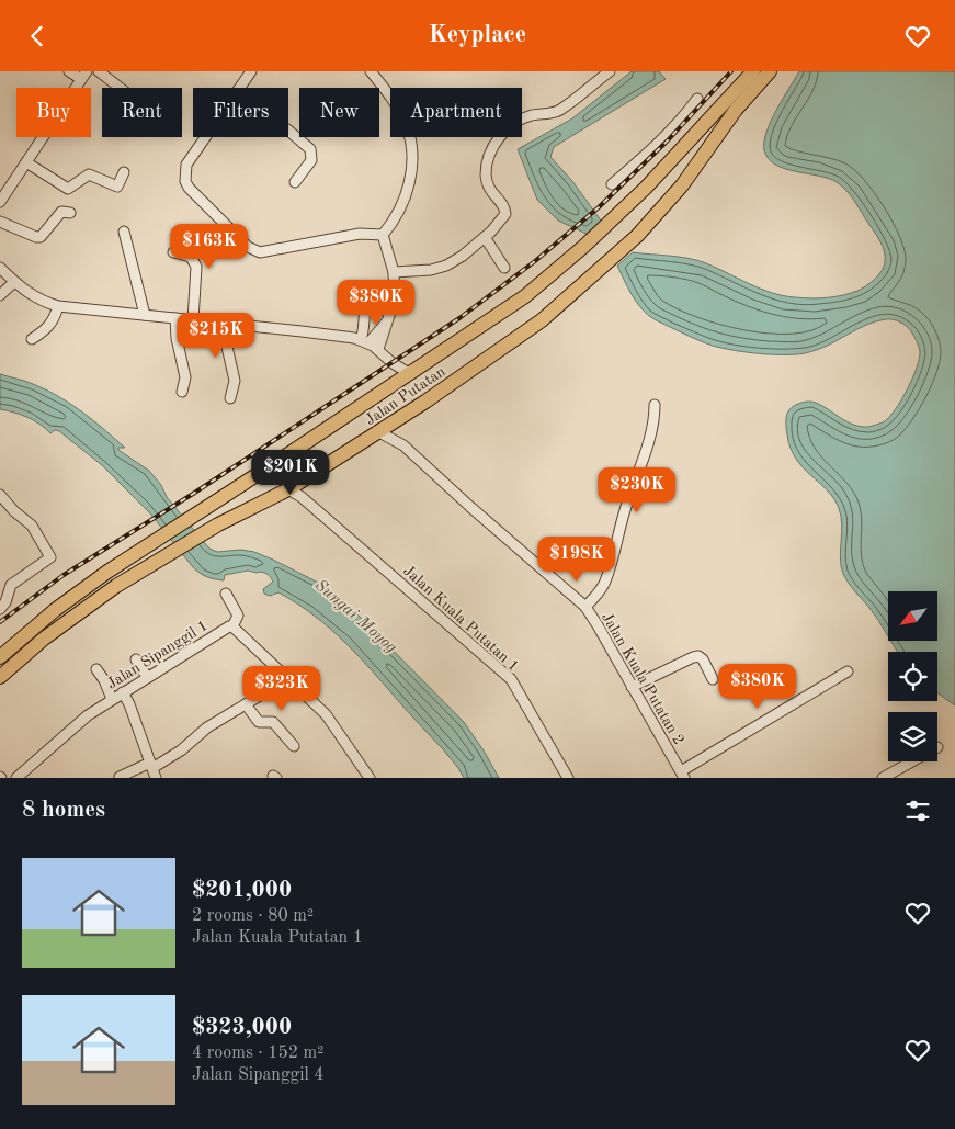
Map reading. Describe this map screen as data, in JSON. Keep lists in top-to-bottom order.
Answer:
{
  "streets": {
    "highway": ["Jalan Putatan"],
    "street": ["Jalan Kuala Putatan 1", "Jalan Sipanggil 1", "Jalan Kuala Putatan 2"]
  },
  "crossings": [
    ["Jalan Putatan", "Jalan Kuala Putatan 1"],
    ["Jalan Putatan", "Jalan Kuala Putatan 2"]
  ],
  "water": ["Sungai Moyog"],
  "north": "bottom left",
  "page": {
    "header": "Keyplace",
    "chip": [
      "Buy",
      "Rent",
      "Filters",
      "New",
      "Apartment"
    ],
    "price": [
      "$163K",
      "$380K",
      "$215K",
      "$201K",
      "$230K",
      "$198K",
      "$380K",
      "$323K"
    ],
    "heading": "8 homes",
    "list": [
      {
        "name": "$201,000",
        "note": "2 rooms · 80 m² · Jalan Kuala Putatan 1"
      },
      {
        "name": "$323,000",
        "note": "4 rooms · 152 m² · Jalan Sipanggil 4"
      }
    ]
  }
}
